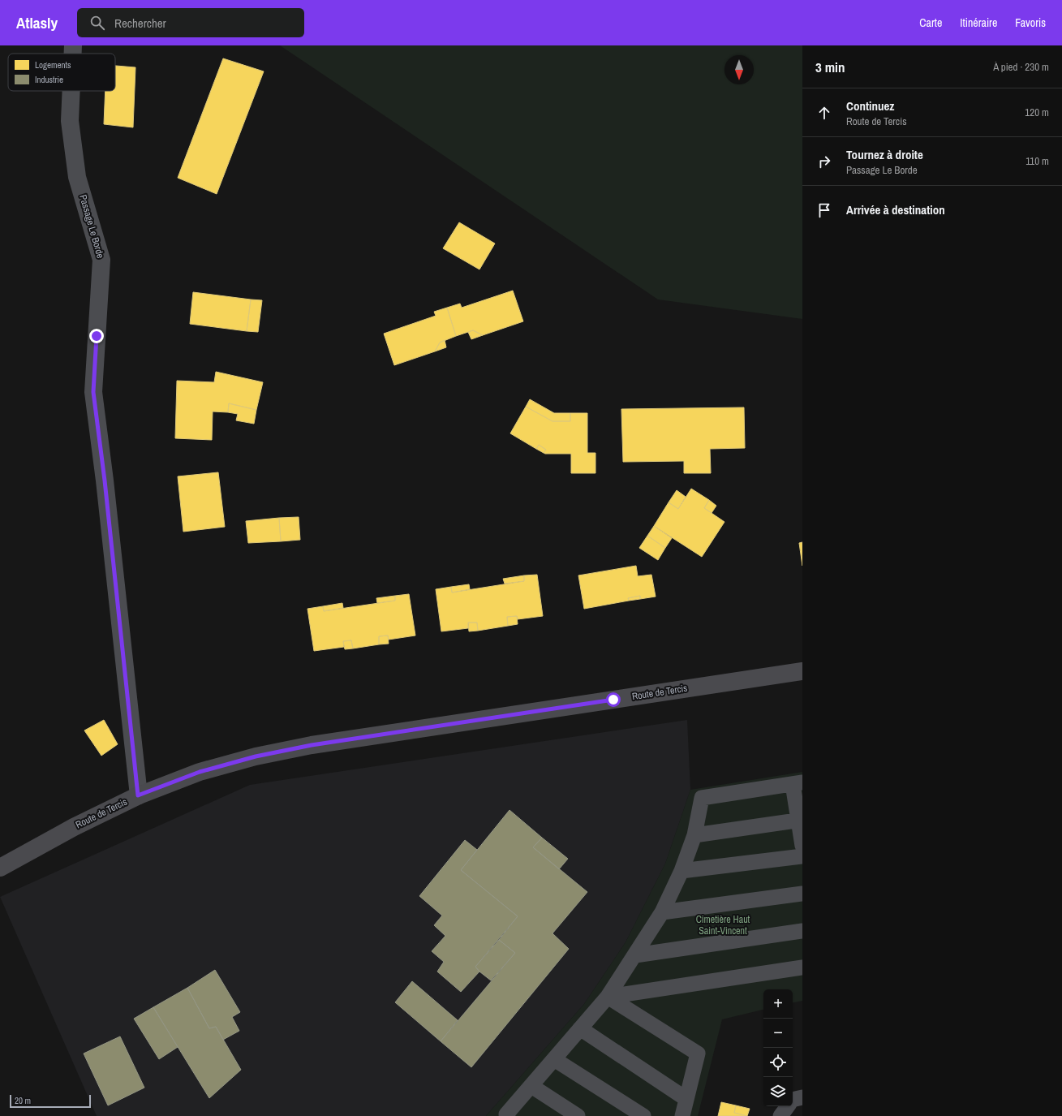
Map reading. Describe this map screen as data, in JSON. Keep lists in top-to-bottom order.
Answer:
{
  "streets": {
    "main road": ["Route de Tercis"],
    "street": ["Passage Le Borde"]
  },
  "crossings": [
    ["Passage Le Borde", "Route de Tercis"]
  ],
  "parks": ["Cimetière Haut Saint-Vincent"],
  "legend": ["Logements", "Industrie"],
  "scale_bar": "20 m",
  "north": "bottom",
  "page": {
    "header": "Atlasly",
    "search": "Rechercher",
    "nav": ["Carte", "Itinéraire", "Favoris"],
    "heading": ["3 min", "À pied · 230 m"],
    "list": [
      ["Continuez", "Route de Tercis", "120 m"],
      ["Tournez à droite", "Passage Le Borde", "110 m"],
      "Arrivée à destination"
    ],
    "map_buttons": ["+", "−"],
    "scale": "20 m"
  }
}
